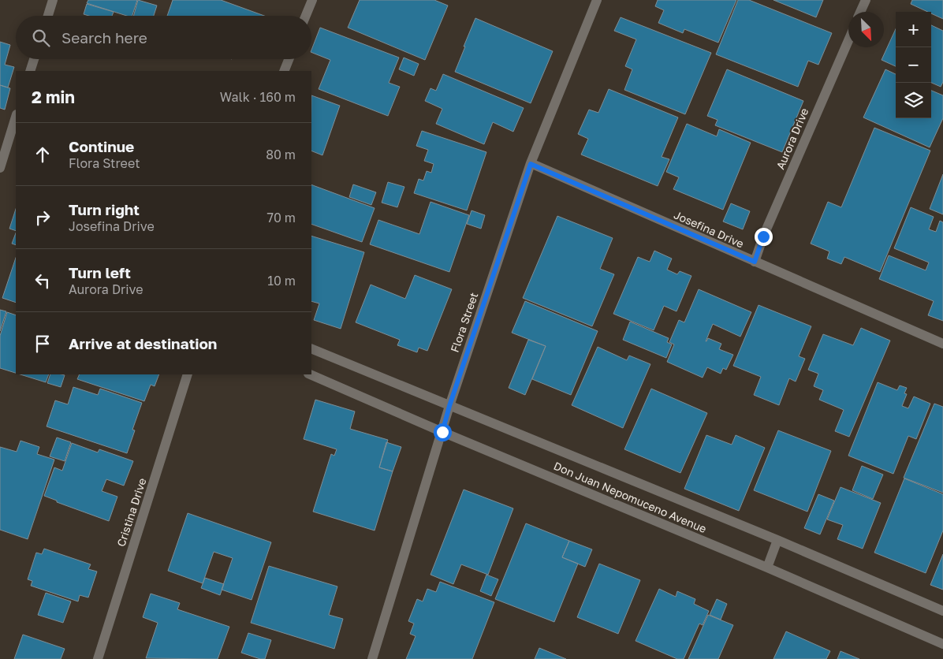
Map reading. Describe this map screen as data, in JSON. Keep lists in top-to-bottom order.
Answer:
{
  "streets": {
    "street": [
      "Aurora Drive",
      "Josefina Drive",
      "Flora Street",
      "Don Juan Nepomuceno Avenue",
      "Cristina Drive"
    ]
  },
  "crossings": [
    ["Aurora Drive", "Josefina Drive"],
    ["Josefina Drive", "Flora Street"],
    ["Flora Street", "Don Juan Nepomuceno Avenue"]
  ],
  "north": "bottom right",
  "page": {
    "map_buttons": ["+", "−"],
    "search": "Search here",
    "heading": ["2 min", "Walk · 160 m"],
    "list": [
      ["Continue", "Flora Street", "80 m"],
      ["Turn right", "Josefina Drive", "70 m"],
      ["Turn left", "Aurora Drive", "10 m"],
      "Arrive at destination"
    ]
  }
}
